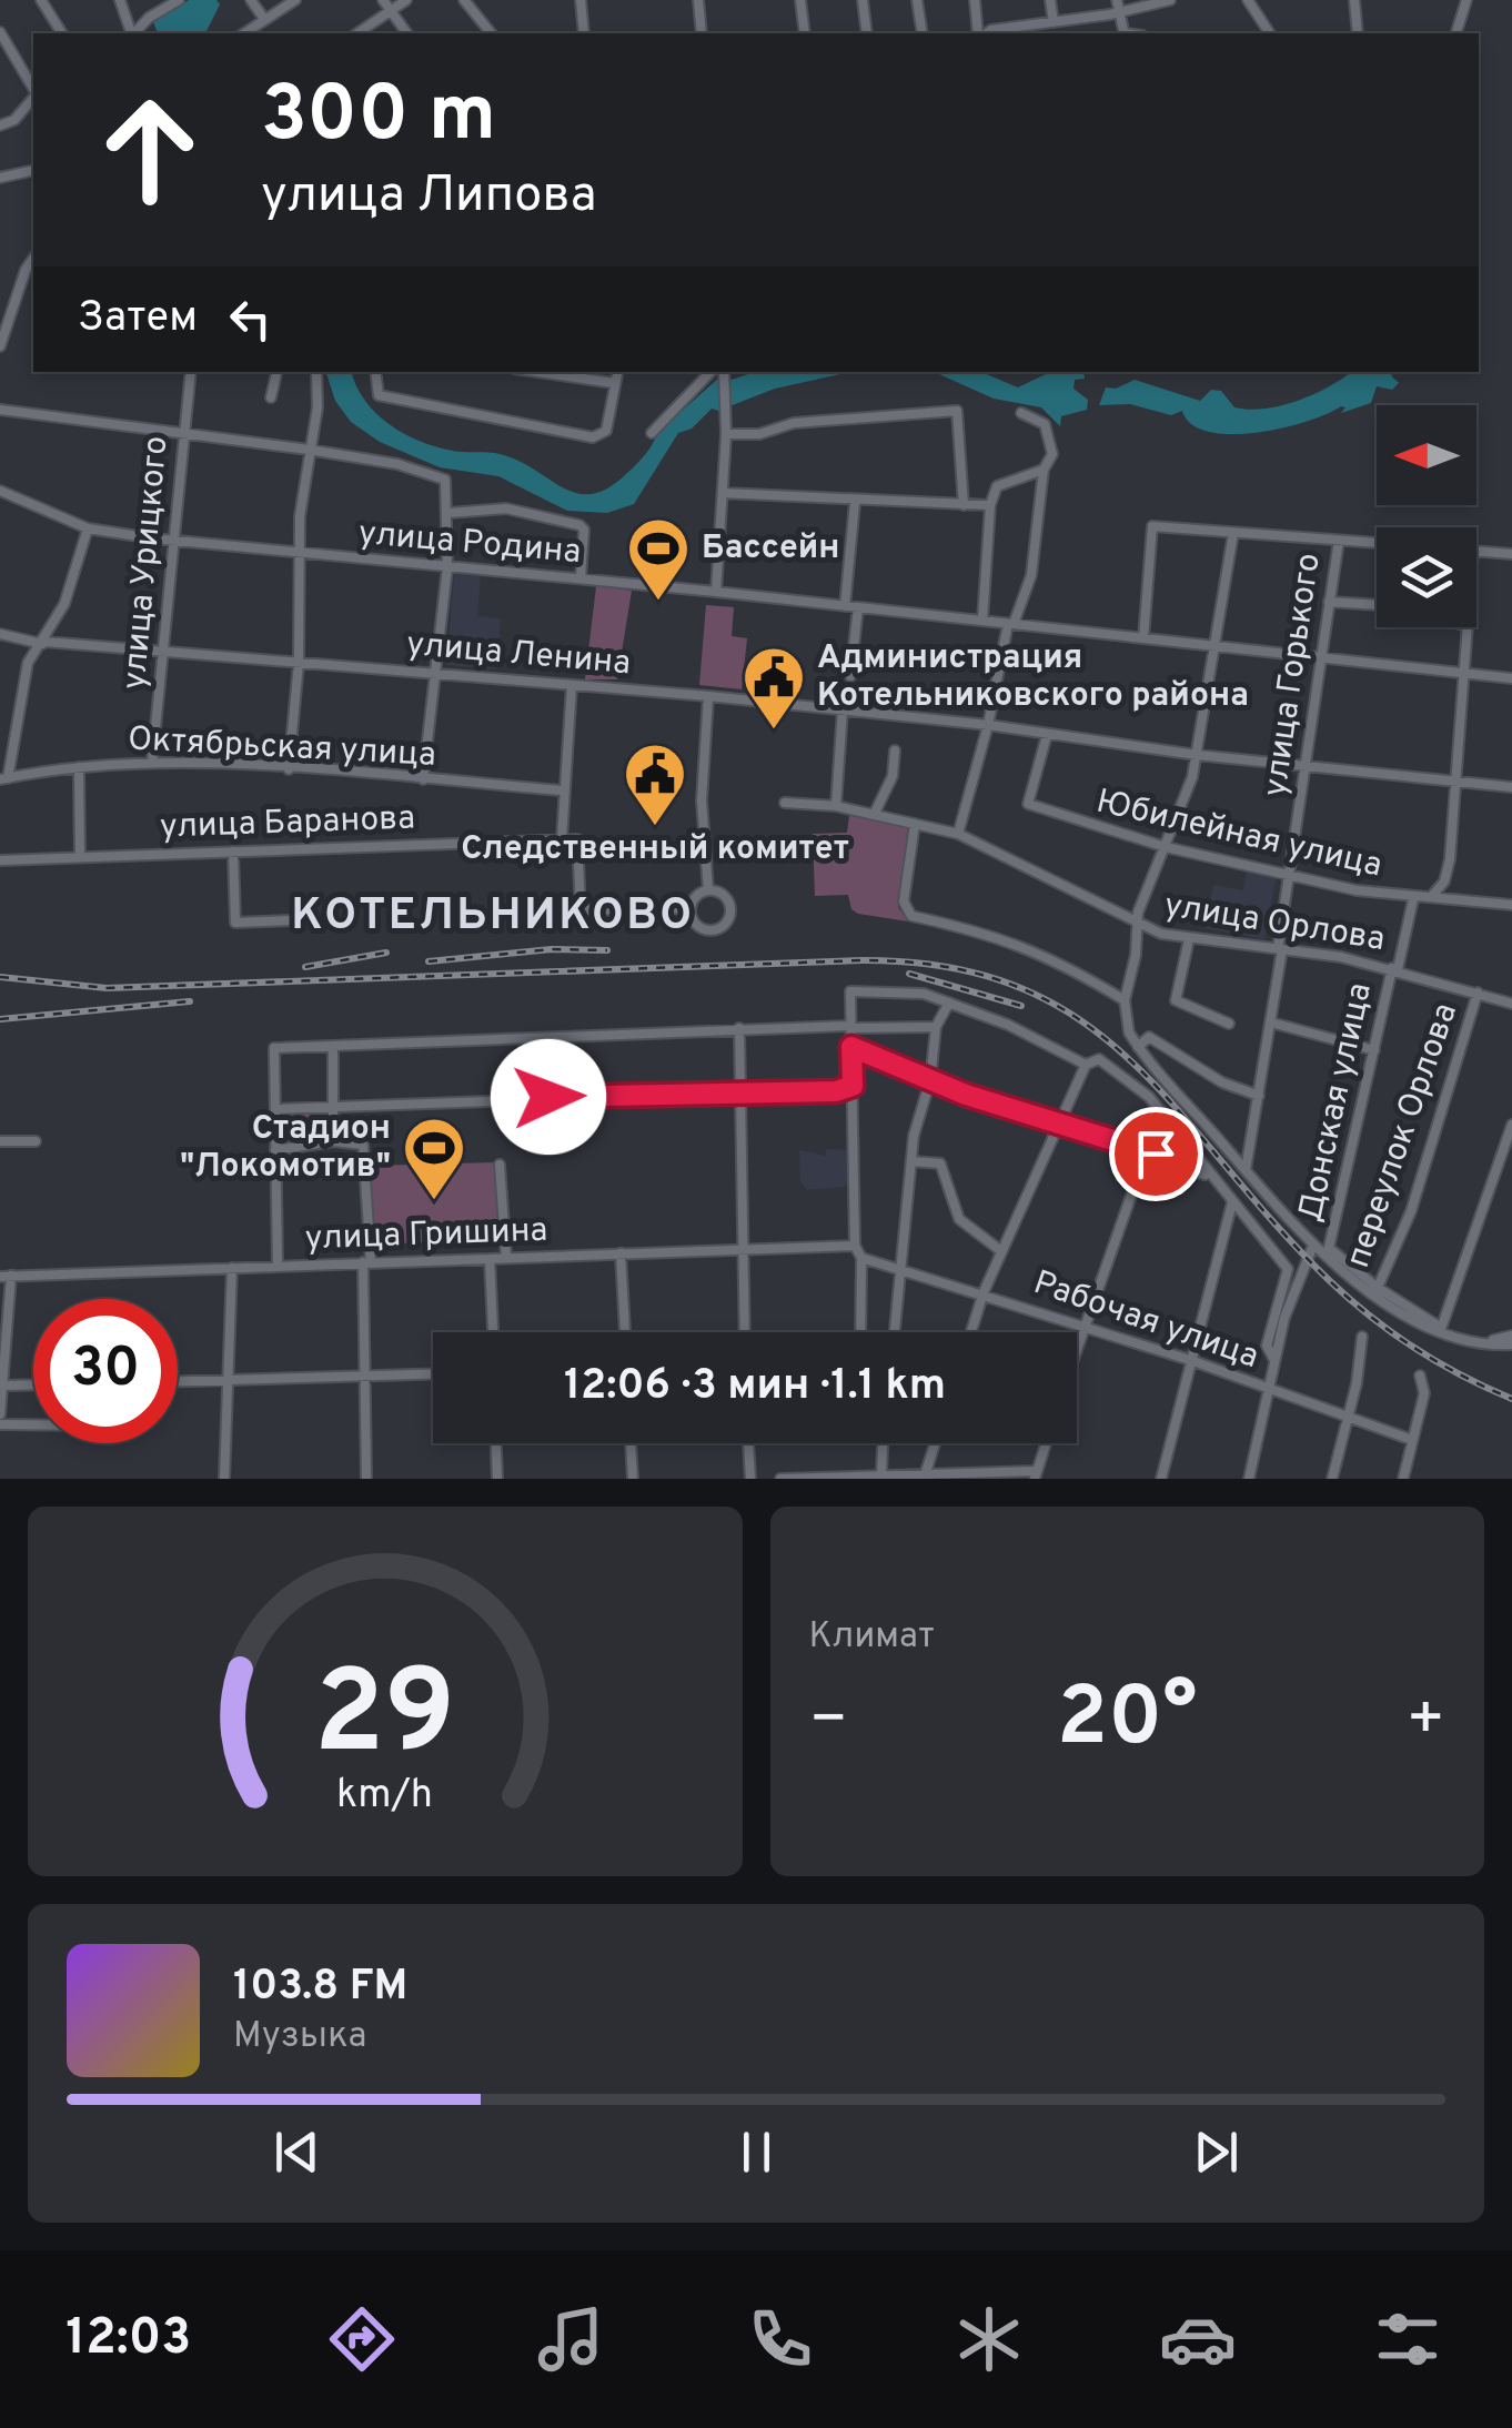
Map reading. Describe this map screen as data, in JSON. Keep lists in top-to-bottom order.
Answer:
{
  "streets": {
    "street": [
      "улица Родина",
      "улица Урицкого",
      "улица Ленина",
      "улица Горького",
      "Октябрьская улица",
      "улица Баранова",
      "Юбилейная улица",
      "улица Орлова",
      "Донская улица",
      "переулок Орлова",
      "улица Гришина",
      "Рабочая улица"
    ]
  },
  "crossings": [
    ["улица Родина", "улица Урицкого"],
    ["улица Родина", "улица Горького"],
    ["улица Урицкого", "улица Ленина"],
    ["улица Урицкого", "Октябрьская улица"],
    ["улица Ленина", "улица Горького"],
    ["улица Ленина", "Юбилейная улица"],
    ["улица Горького", "Юбилейная улица"],
    ["улица Горького", "улица Орлова"],
    ["Юбилейная улица", "Донская улица"],
    ["улица Орлова", "Донская улица"],
    ["улица Орлова", "переулок Орлова"],
    ["Донская улица", "переулок Орлова"]
  ],
  "districts": ["КОТЕЛЬНИКОВО"],
  "places": {
    "sports": ["Бассейн", "Стадион \"Локомотив\""],
    "public building": ["Администрация Котельниковского района", "Следственный комитет"]
  },
  "north": "left",
  "page": {
    "turn": ["300 m", "улица Липова"],
    "then": "Затем",
    "limit": "30",
    "trip": "12:06 · 3 мин · 1.1 km",
    "tile": "Климат",
    "heat": ["−", "20°", "+"],
    "song": ["103.8 FM", "Музыка"],
    "tabs": "12:03",
    "gauge": ["29", "km/h"]
  }
}
